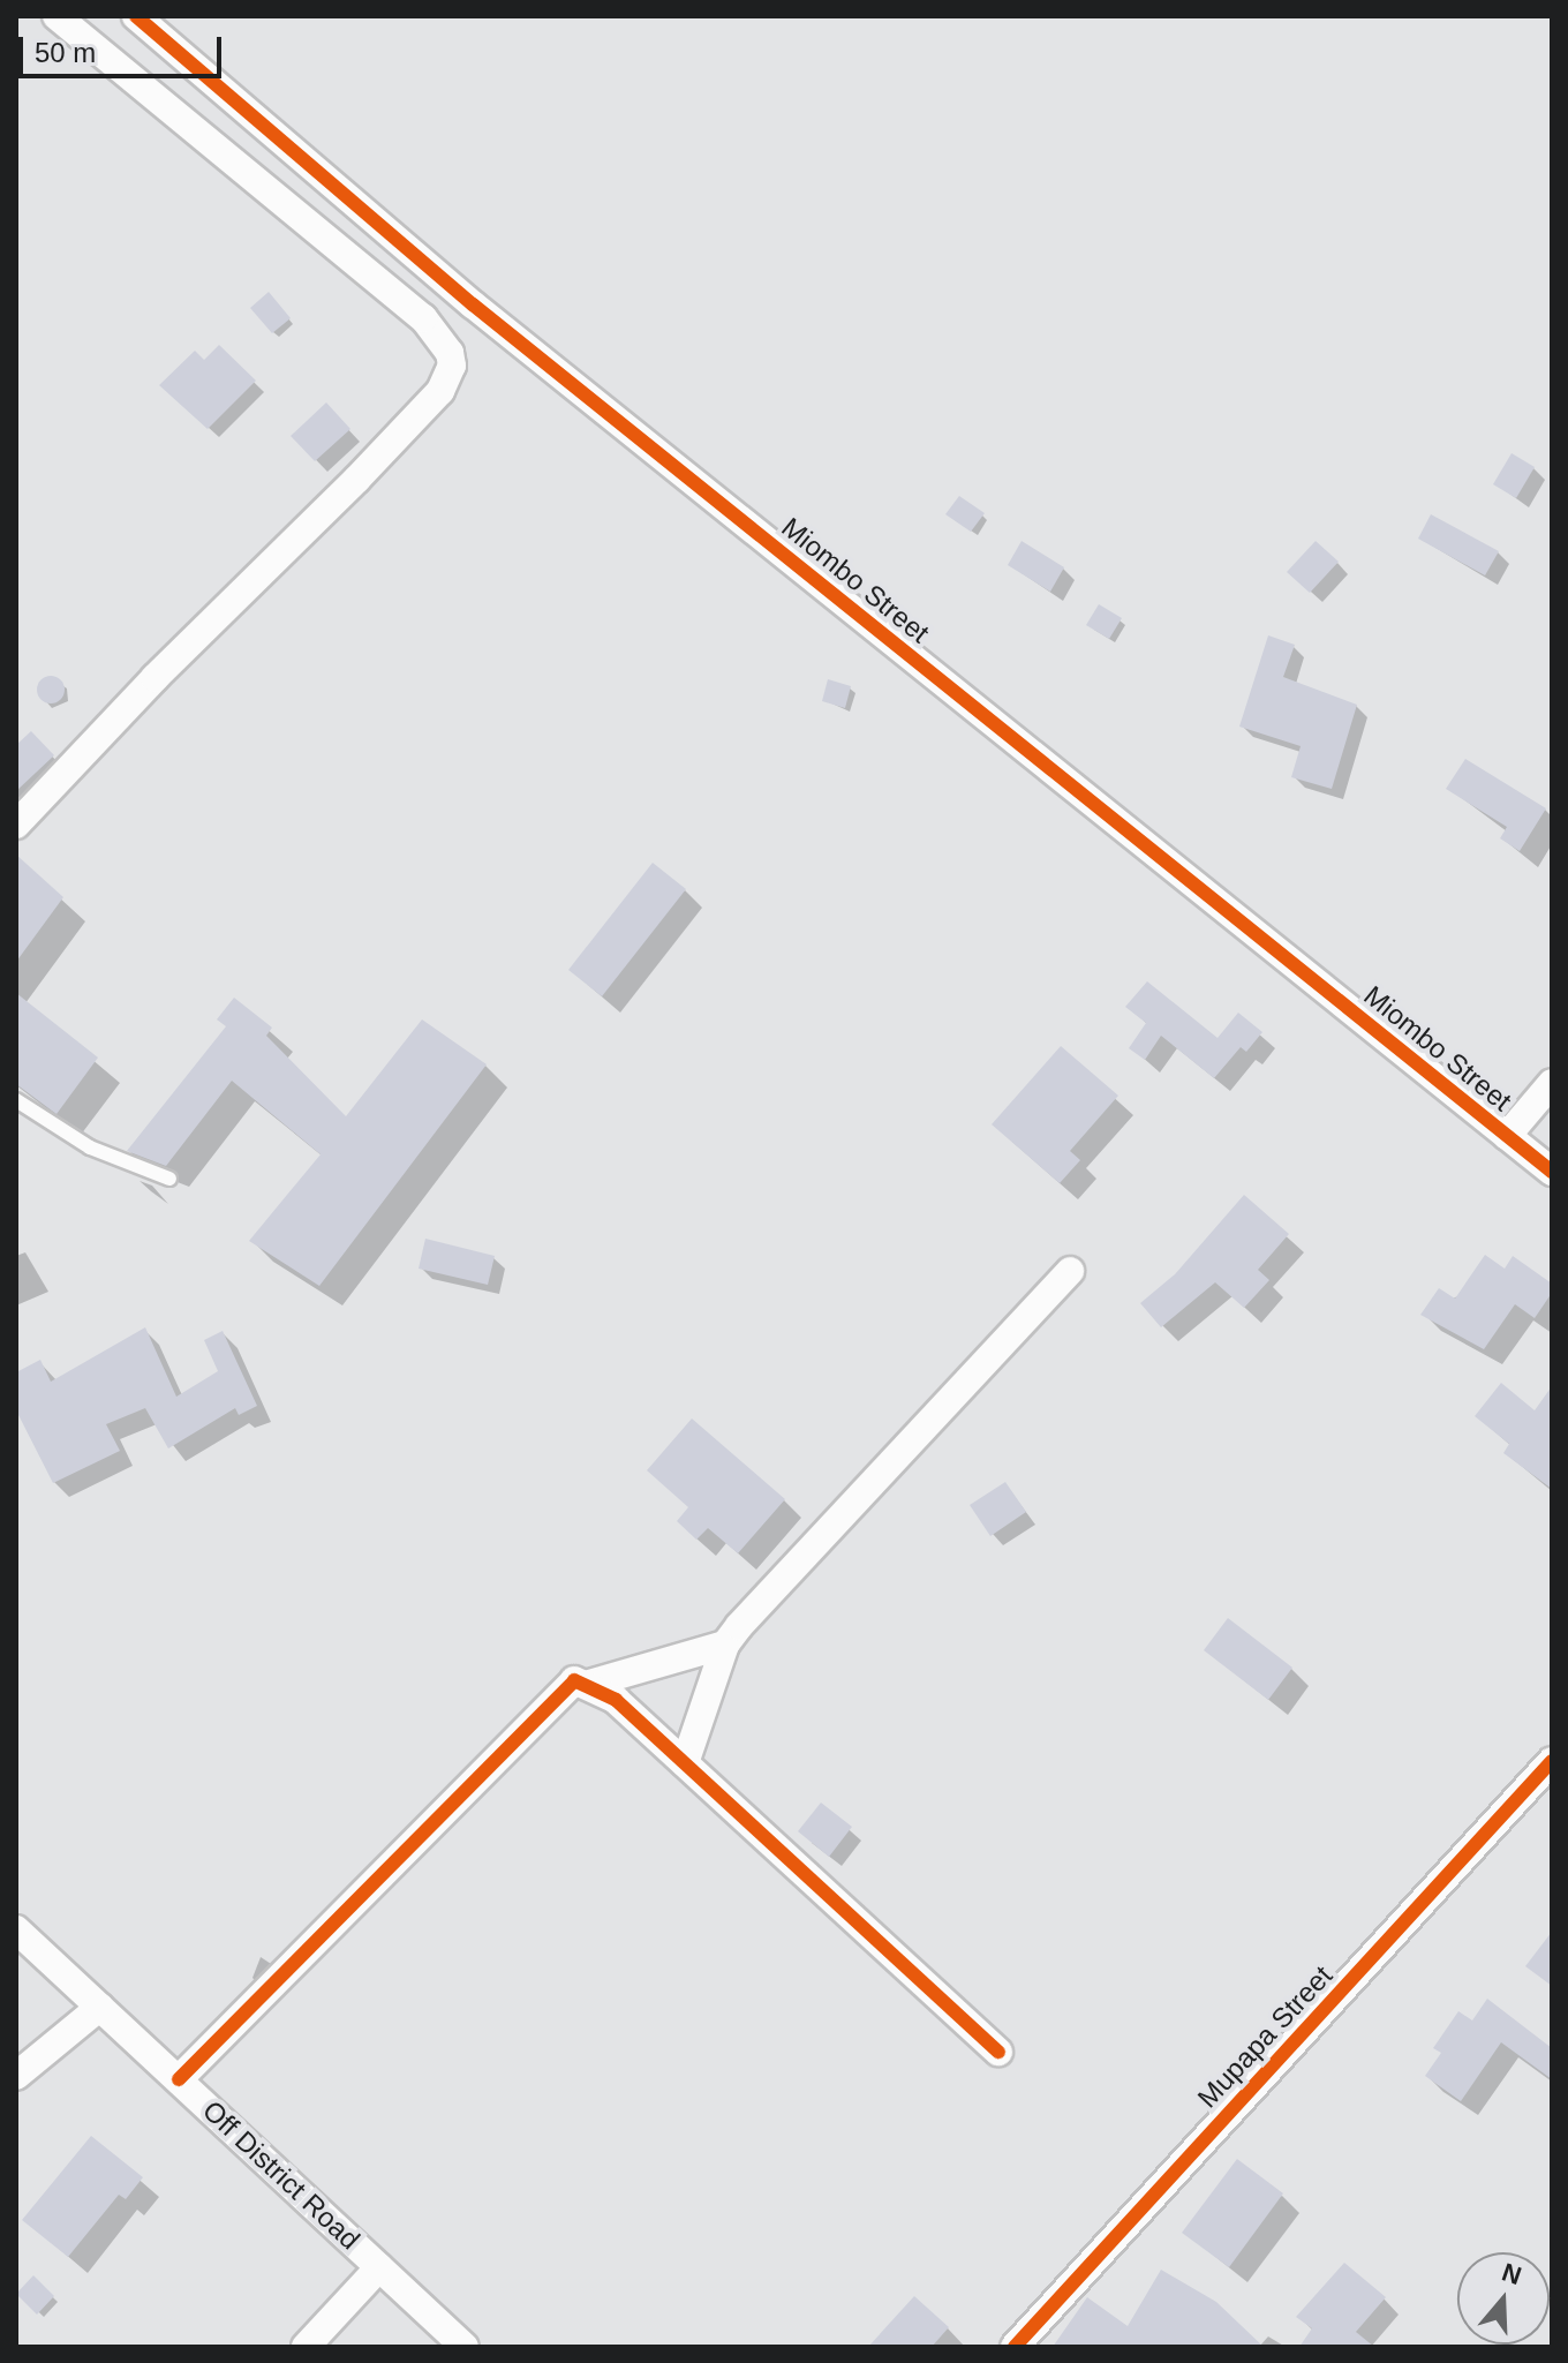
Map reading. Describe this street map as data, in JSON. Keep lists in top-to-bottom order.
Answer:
{
  "streets": {
    "street": ["Miombo Street", "Mupapa Street", "Off District Road"]
  },
  "scale_bar": "50 m",
  "north": "top"
}
